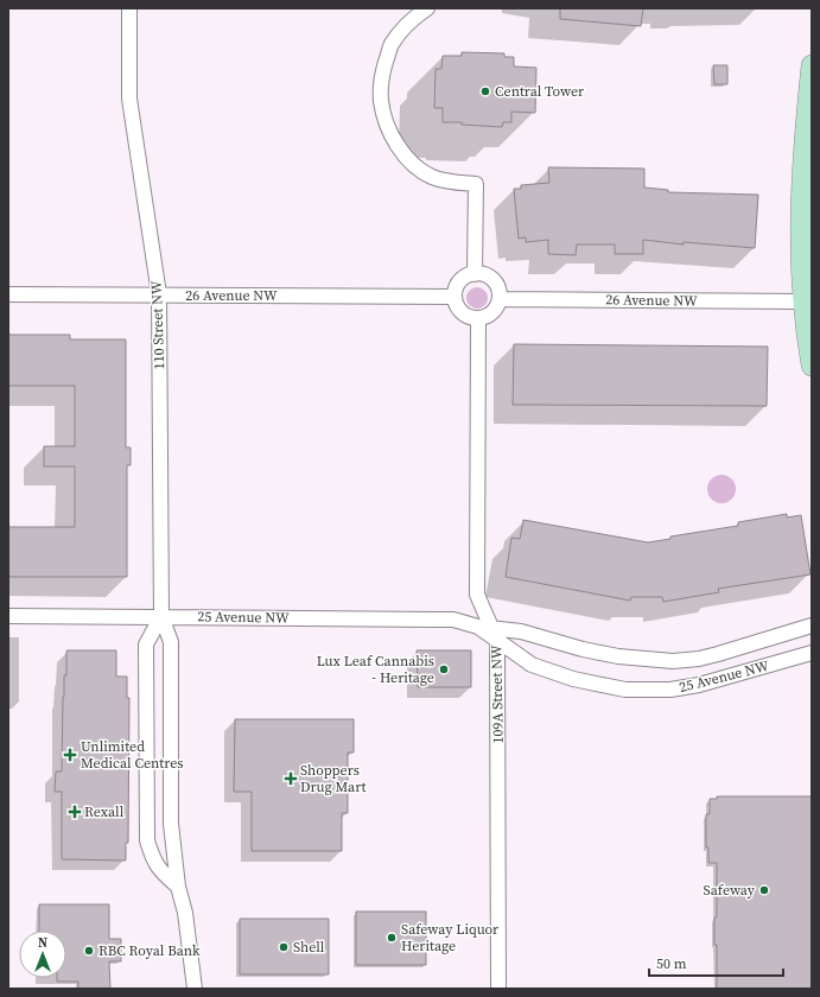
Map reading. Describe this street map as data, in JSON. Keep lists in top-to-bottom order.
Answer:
{
  "streets": {
    "street": [
      "26 Avenue NW",
      "110 Street NW",
      "25 Avenue NW",
      "109A Street NW"
    ]
  },
  "crossings": [
    ["26 Avenue NW", "110 Street NW"],
    ["26 Avenue NW", "109A Street NW"],
    ["110 Street NW", "25 Avenue NW"],
    ["25 Avenue NW", "109A Street NW"]
  ],
  "places": {
    "other": [
      "Central Tower",
      "Lux Leaf Cannabis - Heritage",
      "Safeway",
      "Safeway Liquor Heritage",
      "Shell",
      "RBC Royal Bank"
    ],
    "health": ["Unlimited Medical Centres", "Shoppers Drug Mart", "Rexall"]
  },
  "scale_bar": "50 m",
  "north": "top"
}
